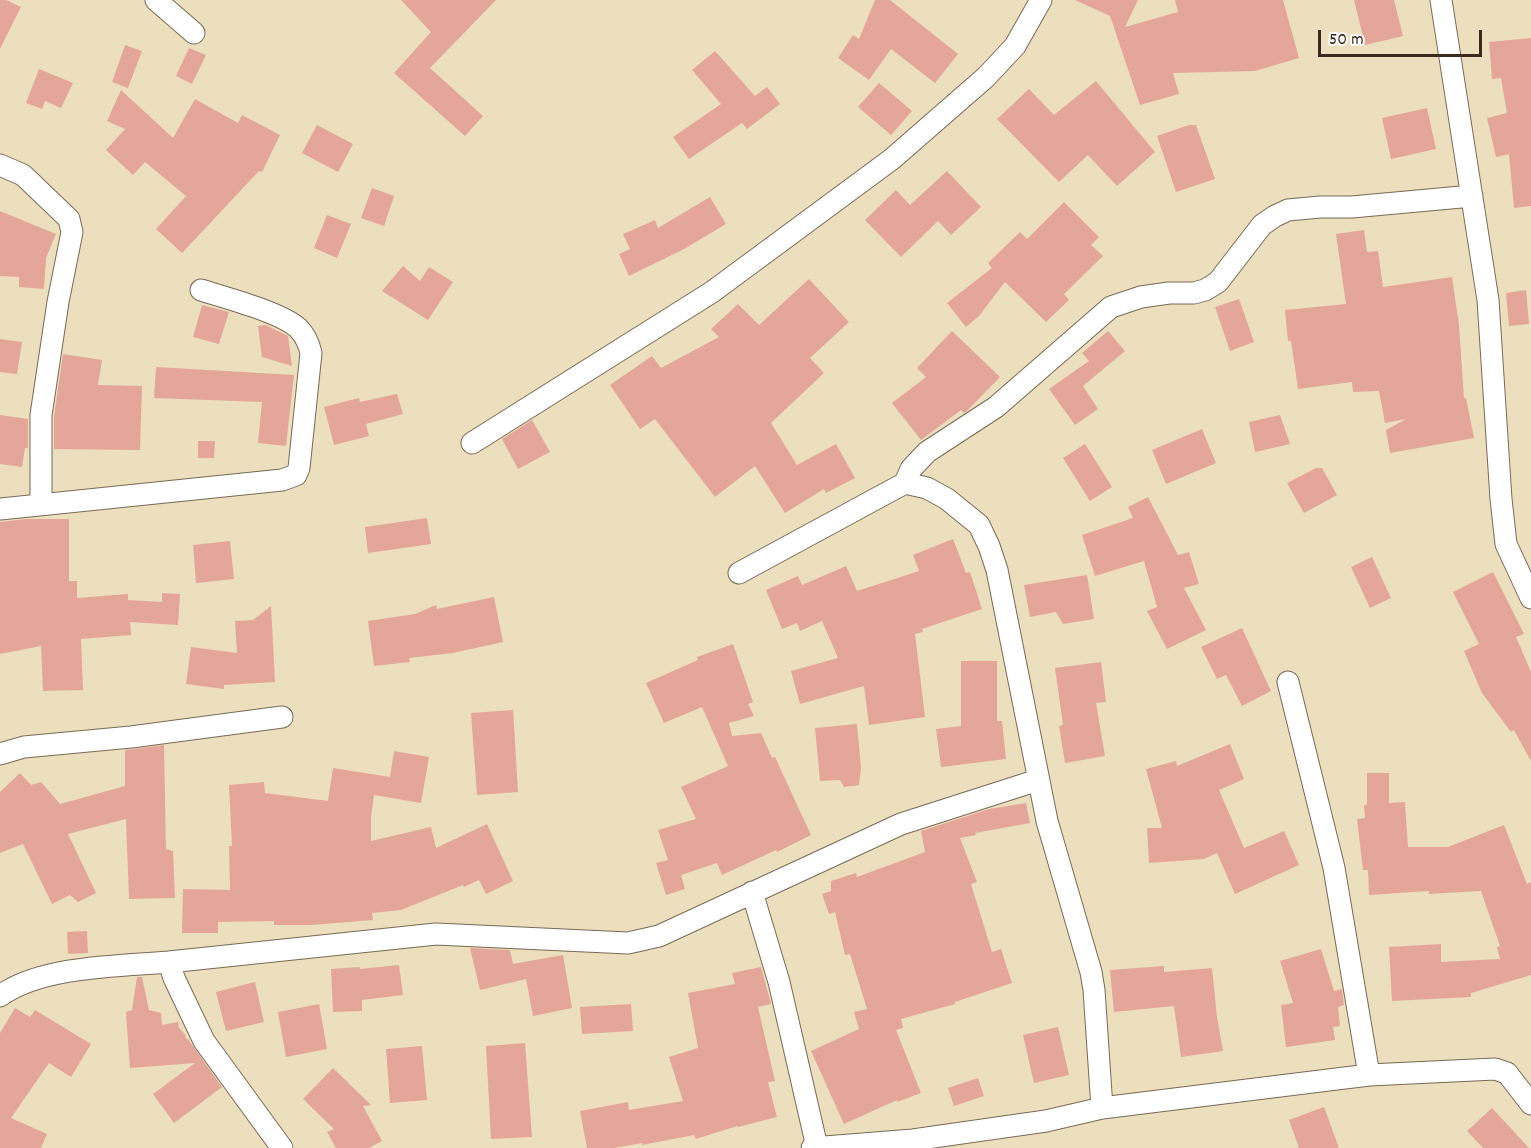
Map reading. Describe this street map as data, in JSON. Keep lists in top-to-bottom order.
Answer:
{
  "scale_bar": "50 m"
}
